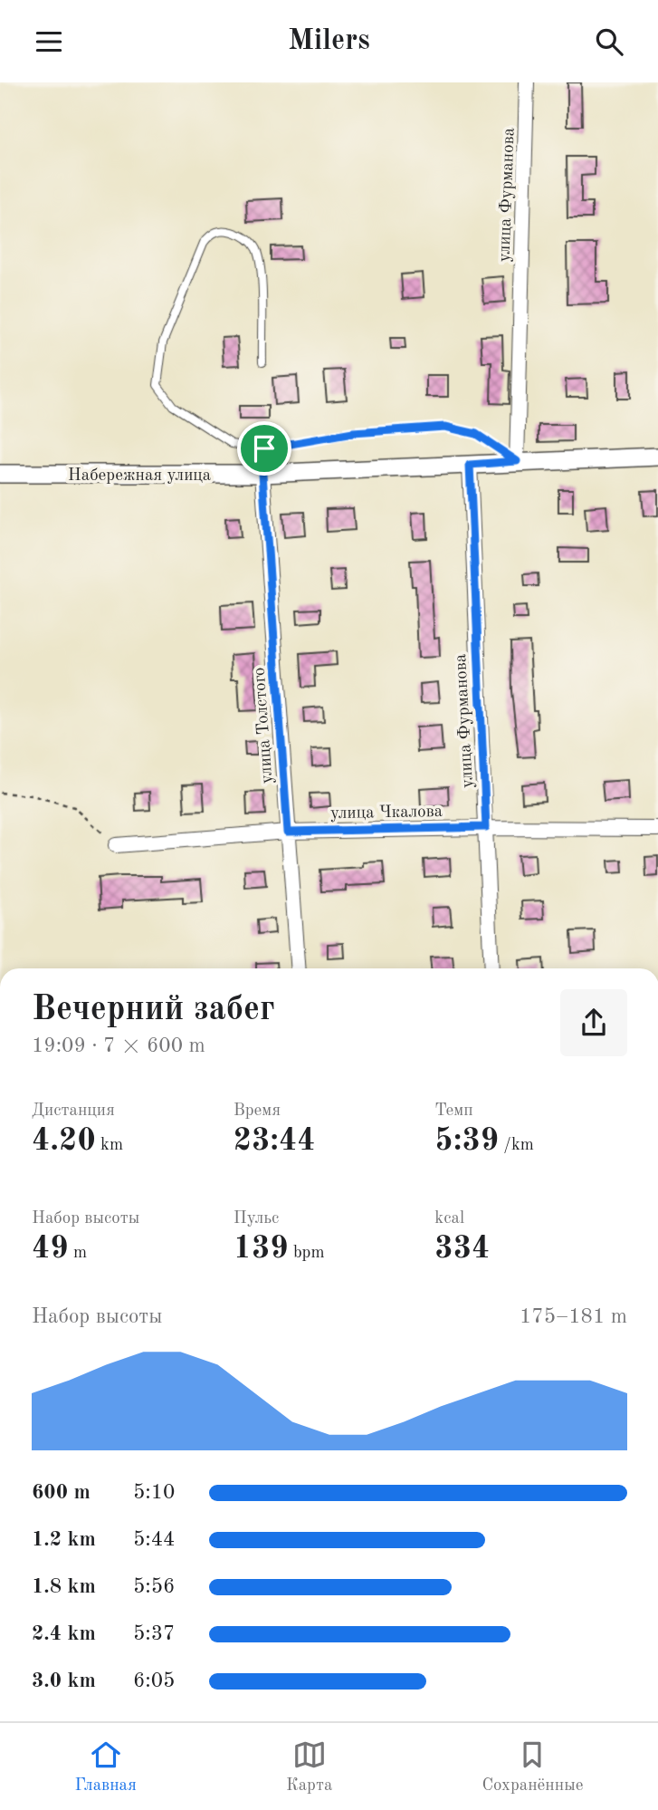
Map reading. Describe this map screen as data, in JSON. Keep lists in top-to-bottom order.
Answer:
{
  "streets": {
    "street": [
      "улица Фурманова",
      "Набережная улица",
      "улица Толстого",
      "улица Чкалова"
    ]
  },
  "crossings": [
    ["улица Фурманова", "Набережная улица"],
    ["улица Фурманова", "улица Чкалова"],
    ["Набережная улица", "улица Толстого"],
    ["улица Толстого", "улица Чкалова"]
  ],
  "page": {
    "header": "Milers",
    "heading": ["Вечерний забег", "19:09 · 7 × 600 m"],
    "stats": [
      ["Дистанция", "4.20 km"],
      ["Время", "23:44"],
      ["Темп", "5:39 /km"],
      ["Набор высоты", "49 m"],
      ["Пульс", "139 bpm"],
      ["kcal", "334"]
    ],
    "chart": ["Набор высоты", "175–181 m"],
    "list": [
      {
        "name": "600 m",
        "note": "5:10"
      },
      {
        "name": "1.2 km",
        "note": "5:44"
      },
      {
        "name": "1.8 km",
        "note": "5:56"
      },
      {
        "name": "2.4 km",
        "note": "5:37"
      },
      {
        "name": "3.0 km",
        "note": "6:05"
      }
    ],
    "tabs": ["Главная", "Карта", "Сохранённые"]
  }
}
